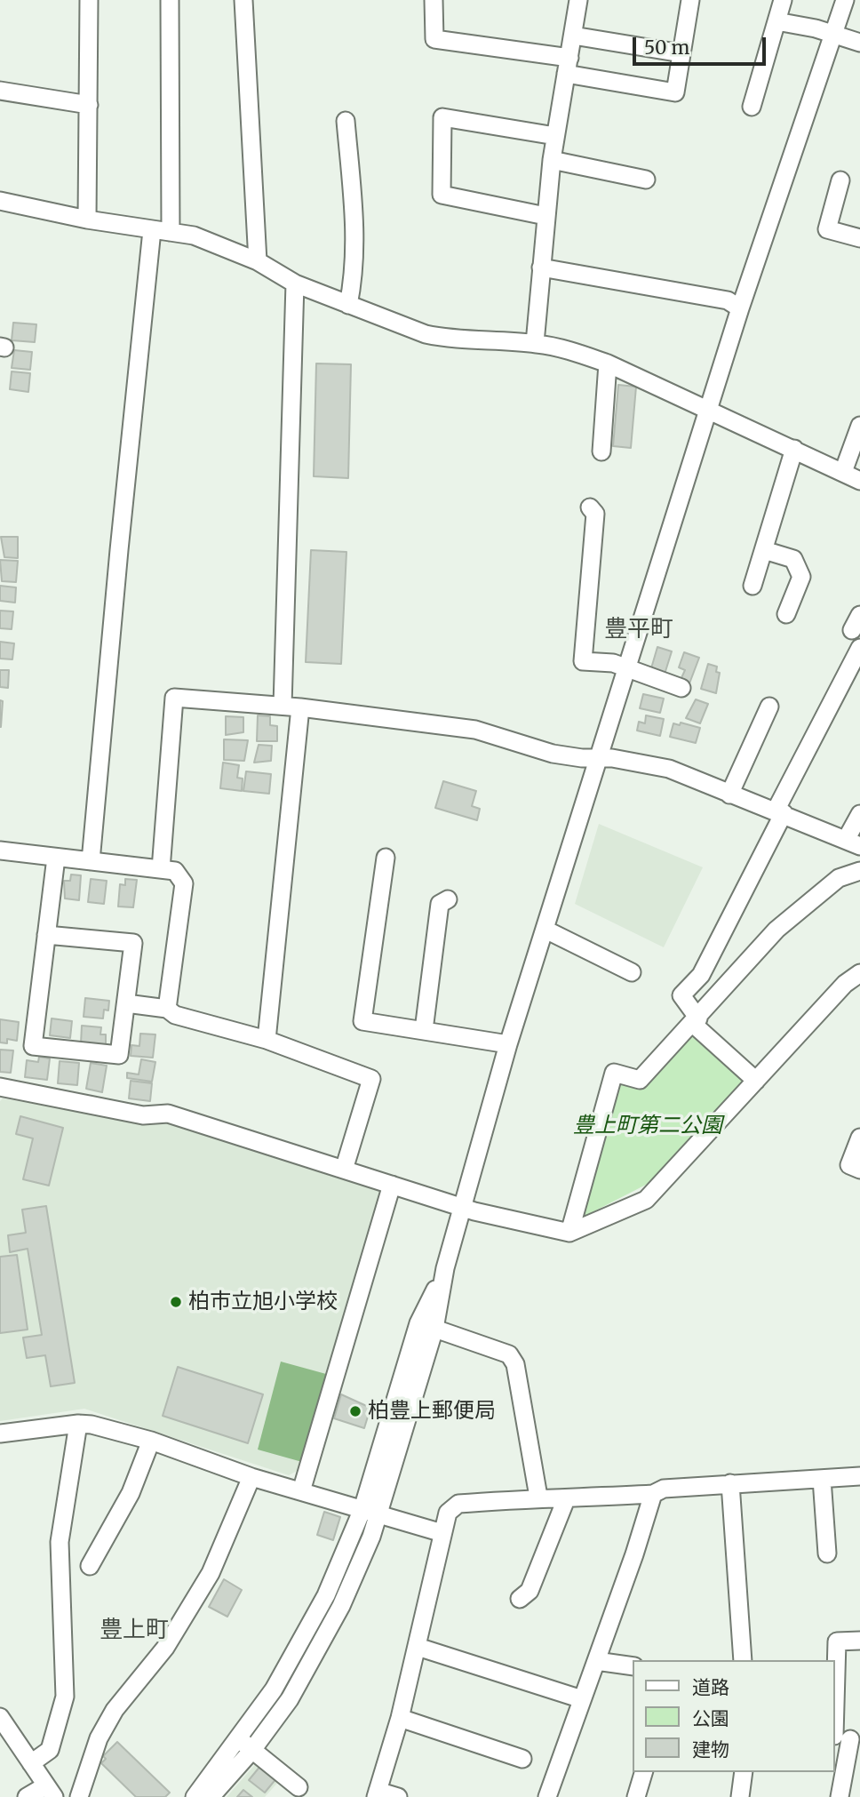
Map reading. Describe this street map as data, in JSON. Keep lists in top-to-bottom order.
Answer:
{
  "districts": ["豊平町", "豊上町"],
  "parks": ["豊上町第二公園"],
  "places": ["柏市立旭小学校", "柏豊上郵便局"],
  "legend": ["道路", "公園", "建物"],
  "scale_bar": "50 m"
}
